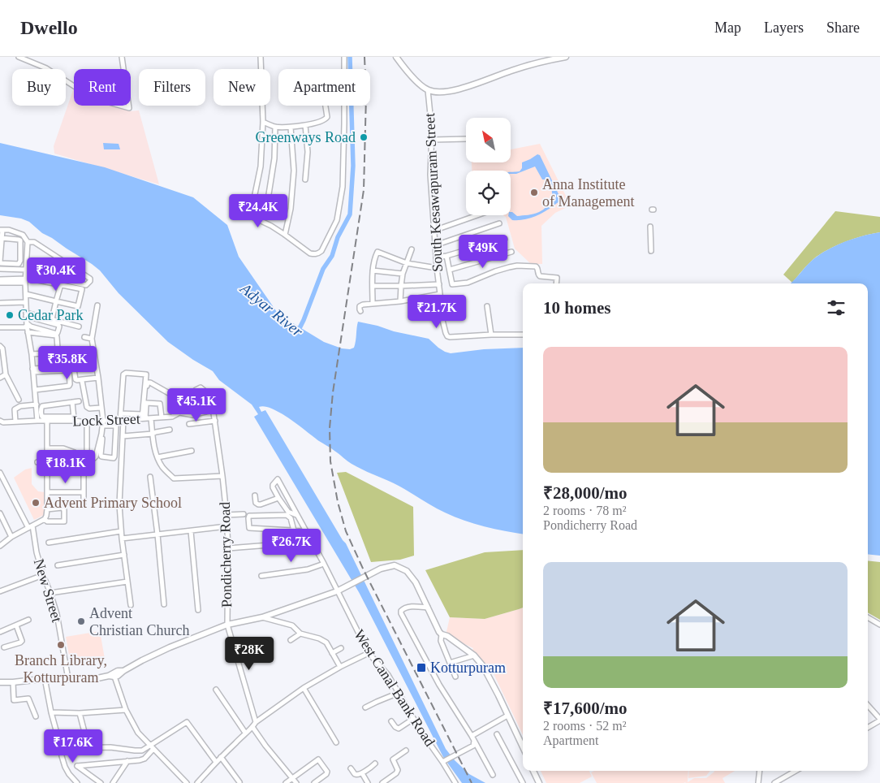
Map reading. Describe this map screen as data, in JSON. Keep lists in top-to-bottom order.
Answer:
{
  "streets": {
    "street": [
      "South Kesawapuram Street",
      "Lock Street",
      "Pondicherry Road",
      "New Street",
      "West Canal Bank Road"
    ]
  },
  "crossings": [
    ["Lock Street", "Pondicherry Road"]
  ],
  "water": ["Adyar River"],
  "places": {
    "other": [
      "Greenways Road",
      "Anna Institute of Management",
      "Cedar Park",
      "Advent Primary School",
      "Advent Christian Church",
      "Branch Library, Kotturpuram"
    ],
    "transit": ["Kotturpuram"]
  },
  "north": "top left",
  "page": {
    "header": "Dwello",
    "nav": ["Map", "Layers", "Share"],
    "chip": [
      "Buy",
      "Rent",
      "Filters",
      "New",
      "Apartment"
    ],
    "price": [
      "₹24.4K",
      "₹49K",
      "₹30.4K",
      "₹21.7K",
      "₹35.8K",
      "₹45.1K",
      "₹18.1K",
      "₹26.7K",
      "₹28K",
      "₹17.6K"
    ],
    "heading": "10 homes",
    "list": [
      {
        "name": "₹28,000/mo",
        "note": "2 rooms · 78 m² · Pondicherry Road"
      },
      {
        "name": "₹17,600/mo",
        "note": "2 rooms · 52 m² · Apartment"
      }
    ]
  }
}
